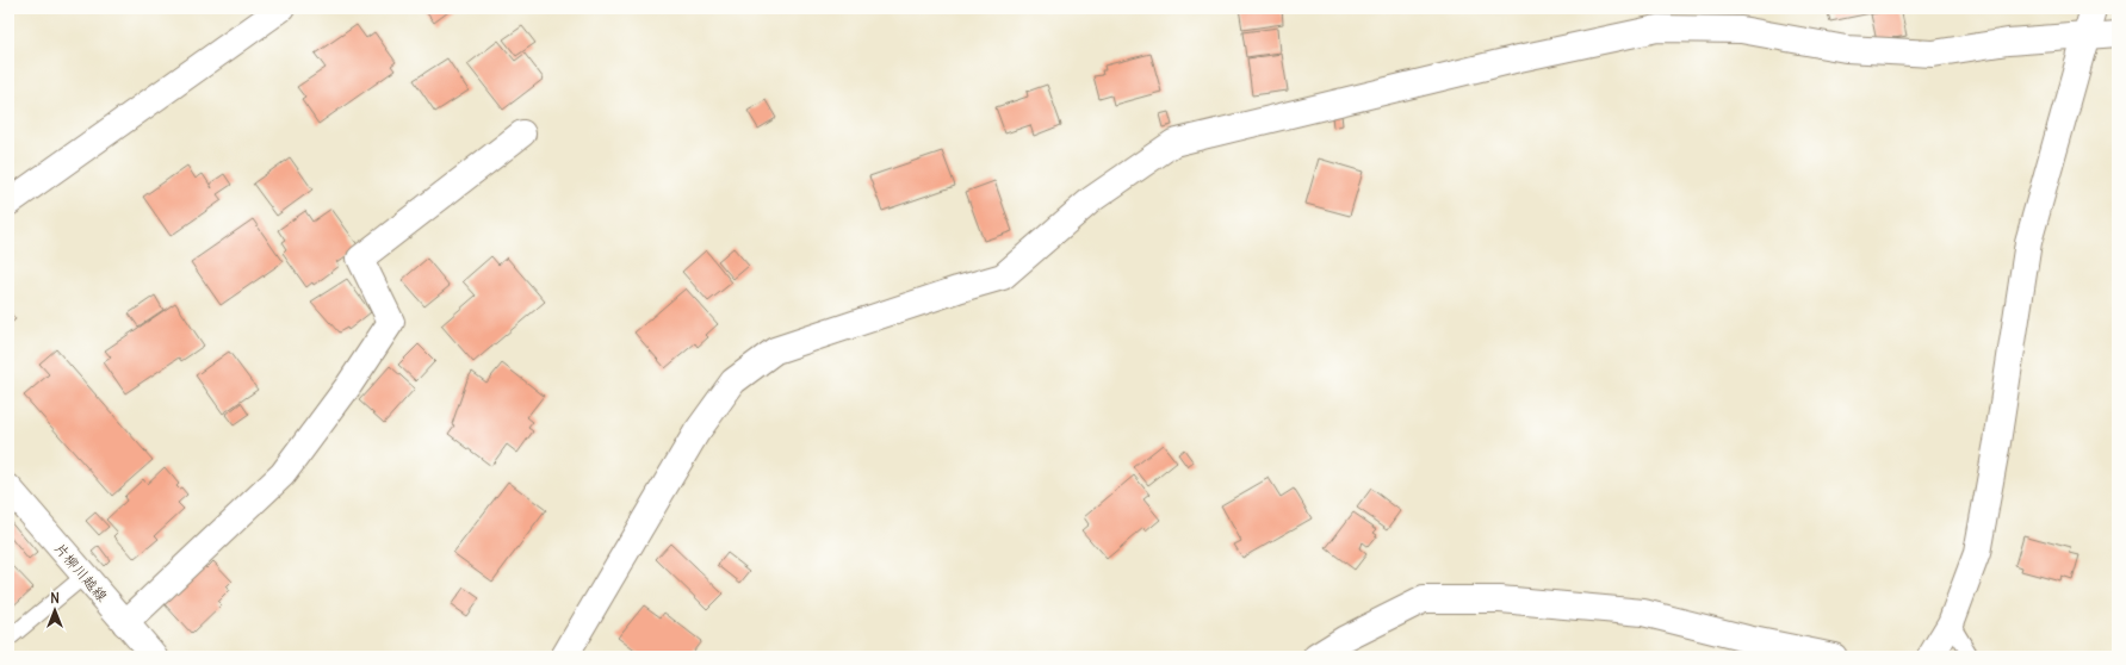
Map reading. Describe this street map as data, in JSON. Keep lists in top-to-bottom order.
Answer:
{
  "streets": {
    "street": ["片柳川越線"]
  },
  "north": "top"
}
